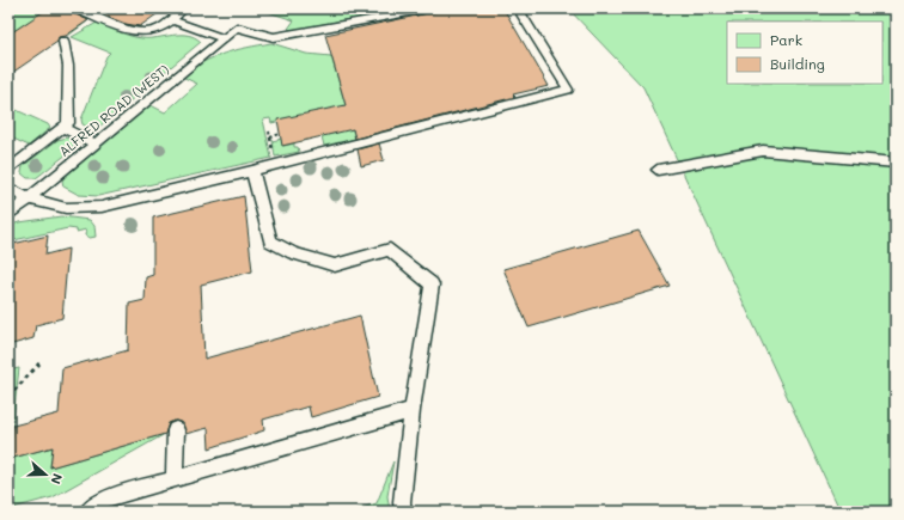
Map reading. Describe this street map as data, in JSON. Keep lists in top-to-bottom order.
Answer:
{
  "streets": {
    "lane": ["ALFRED ROAD (WEST)"]
  },
  "legend": ["Park", "Building"],
  "north": "right"
}
